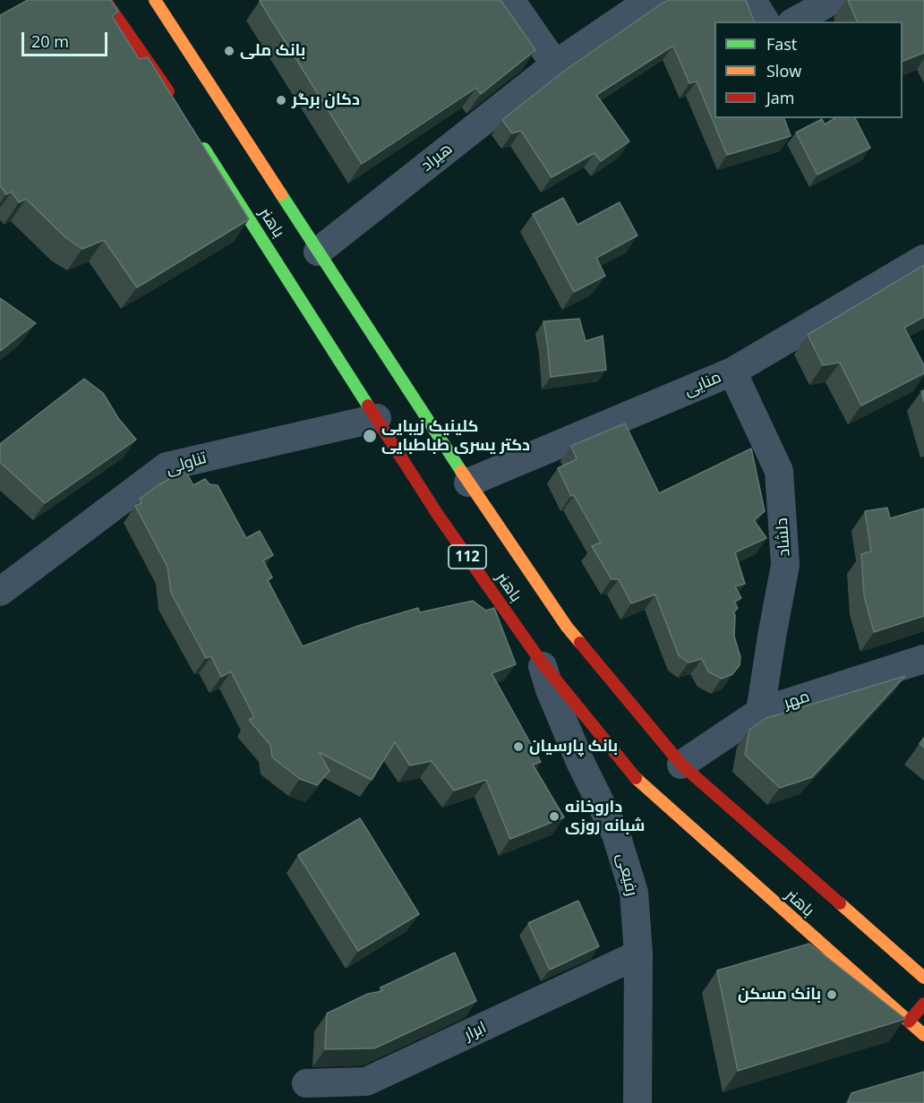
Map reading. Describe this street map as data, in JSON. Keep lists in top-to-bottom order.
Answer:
{
  "streets": {
    "main road": ["باهنر", "112"],
    "street": [
      "هیراد",
      "منایی",
      "تناولی",
      "دلشاد",
      "مهر",
      "رفیعی",
      "ابرار"
    ]
  },
  "crossings": [
    ["هیراد", "باهنر"],
    ["باهنر", "منایی"],
    ["باهنر", "تناولی"],
    ["باهنر", "مهر"],
    ["باهنر", "رفیعی"],
    ["منایی", "دلشاد"],
    ["دلشاد", "مهر"],
    ["رفیعی", "ابرار"]
  ],
  "places": [
    "بانک ملی",
    "دکان برگر",
    "کلینیک زیبایی دکتر یسری طباطبایی",
    "بانک پارسیان",
    "داروخانه شبانه روزی",
    "بانک مسکن"
  ],
  "legend": ["Fast", "Slow", "Jam"],
  "scale_bar": "20 m"
}
